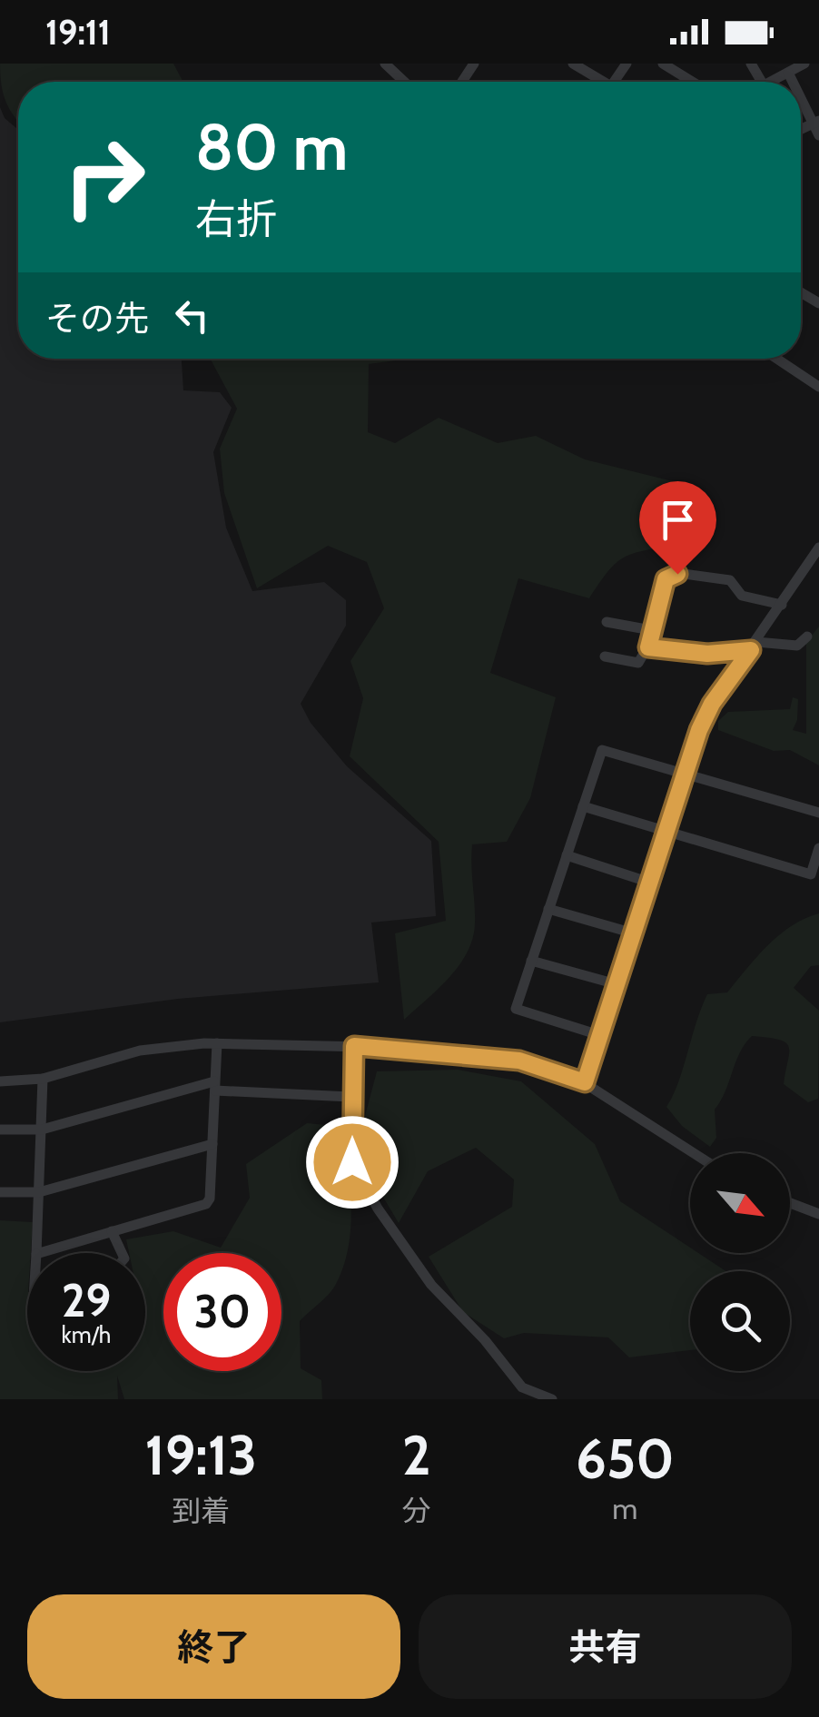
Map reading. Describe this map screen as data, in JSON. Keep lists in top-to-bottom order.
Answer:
{
  "north": "bottom right",
  "page": {
    "status": "19:11",
    "turn": ["80 m", "右折"],
    "then": "その先",
    "speed": "29 km/h",
    "limit": "30",
    "eta": [
      "19:13",
      "到着",
      "2",
      "分",
      "650",
      "m"
    ],
    "buttons": ["終了", "共有"]
  }
}
